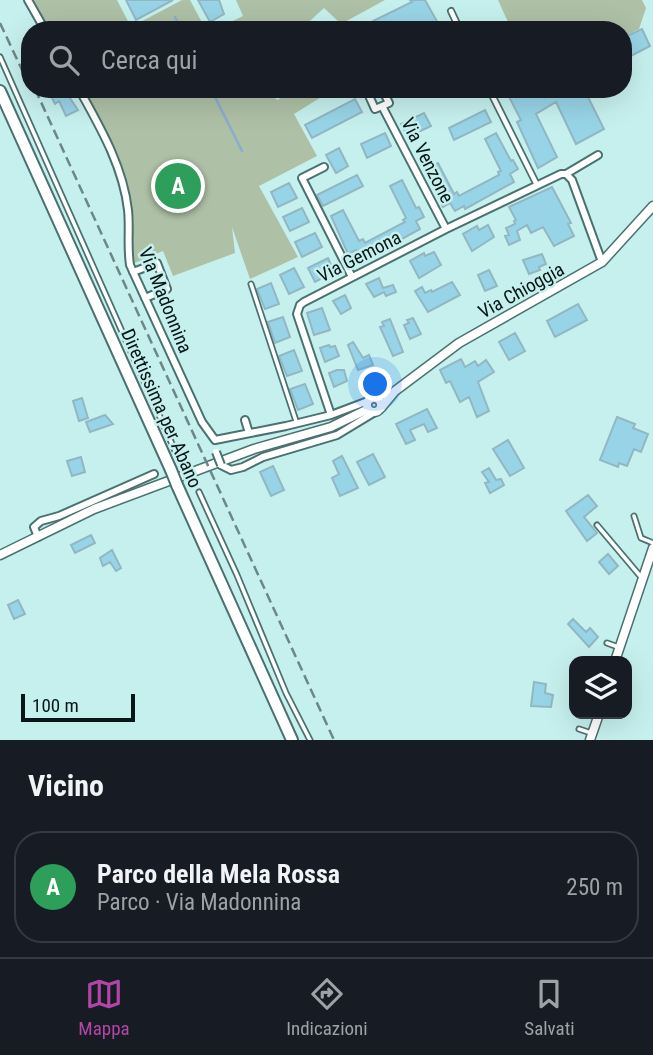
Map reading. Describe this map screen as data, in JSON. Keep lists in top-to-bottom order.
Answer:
{
  "streets": {
    "highway": ["Direttissima per Abano"],
    "street": [
      "Via Venzone",
      "Via Gemona",
      "Via Chioggia",
      "Via Madonnina"
    ]
  },
  "crossings": [
    ["Via Venzone", "Via Gemona"],
    ["Via Gemona", "Via Chioggia"],
    ["Via Chioggia", "Via Madonnina"]
  ],
  "scale_bar": "100 m",
  "page": {
    "search": "Cerca qui",
    "pins": "A",
    "scale": "100 m",
    "heading": "Vicino",
    "list": [
      {
        "mark": "A",
        "name": "Parco della Mela Rossa",
        "note": "Parco · Via Madonnina",
        "value": "250 m"
      }
    ],
    "nav": ["Mappa", "Indicazioni", "Salvati"]
  }
}
